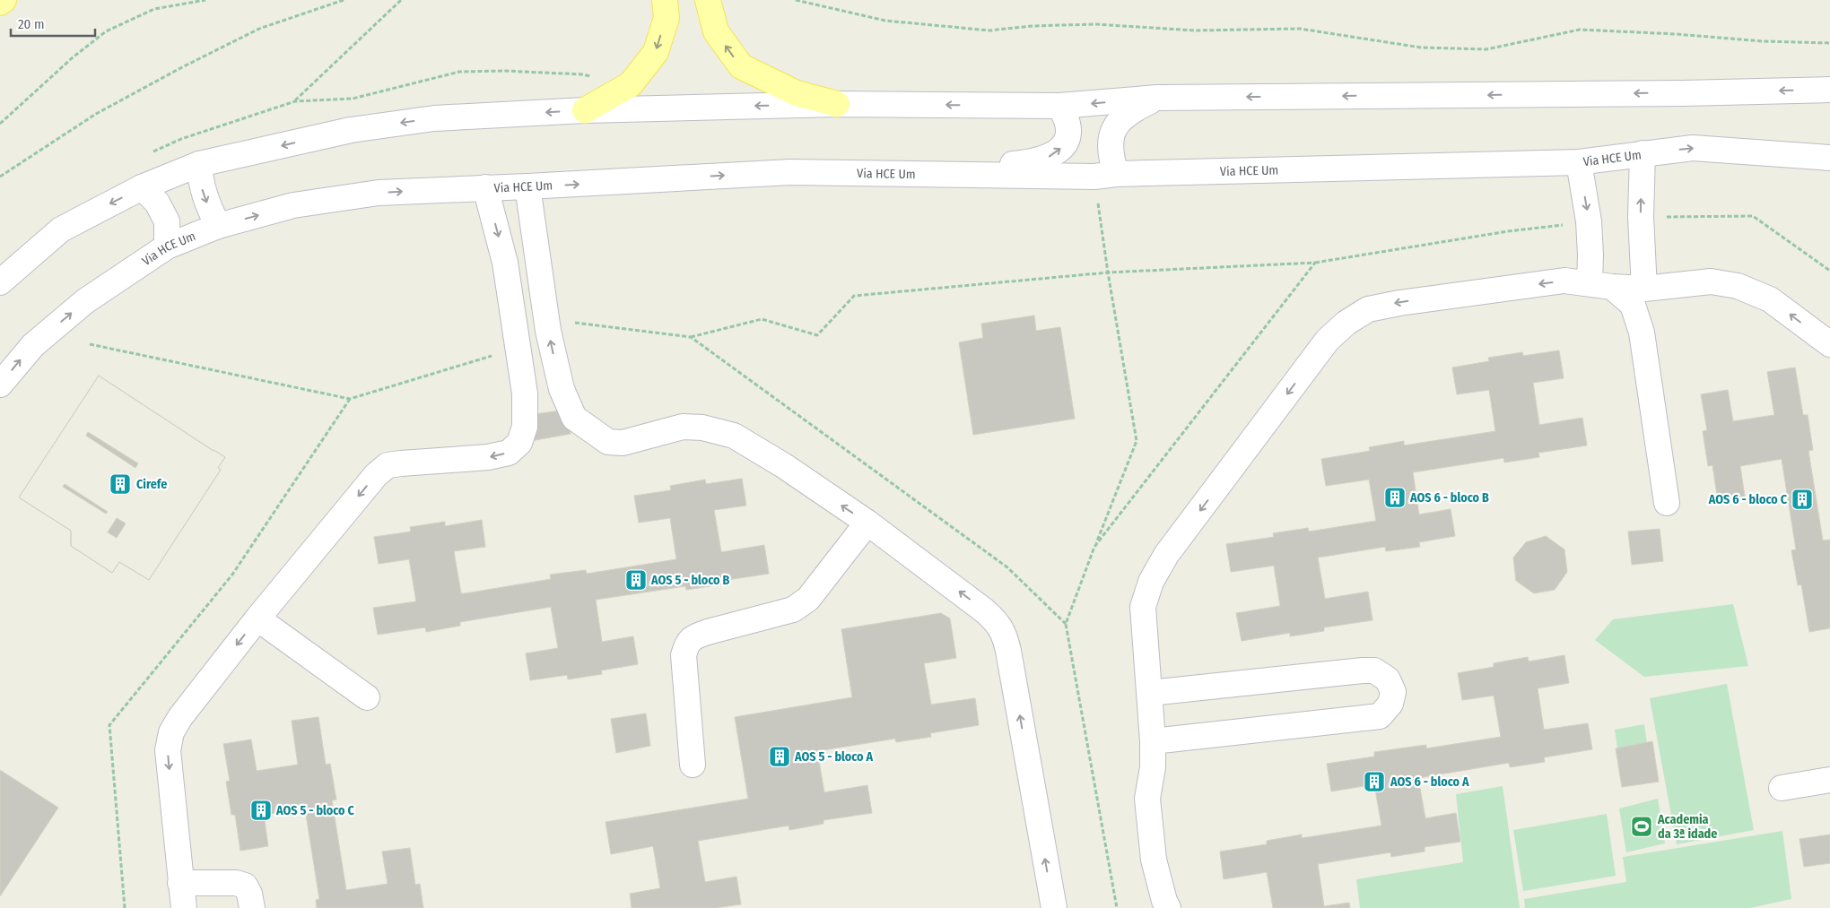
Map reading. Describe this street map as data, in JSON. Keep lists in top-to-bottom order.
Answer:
{
  "streets": {
    "street": ["Via HCE Um"]
  },
  "places": {
    "building": [
      "Cirefe",
      "AOS 6 - bloco B",
      "AOS 6 - bloco C",
      "AOS 5 - bloco B",
      "AOS 5 - bloco A",
      "AOS 6 - bloco A",
      "AOS 5 - bloco C"
    ],
    "sports": ["Academia da 3ª idade"]
  },
  "scale_bar": "20 m"
}
